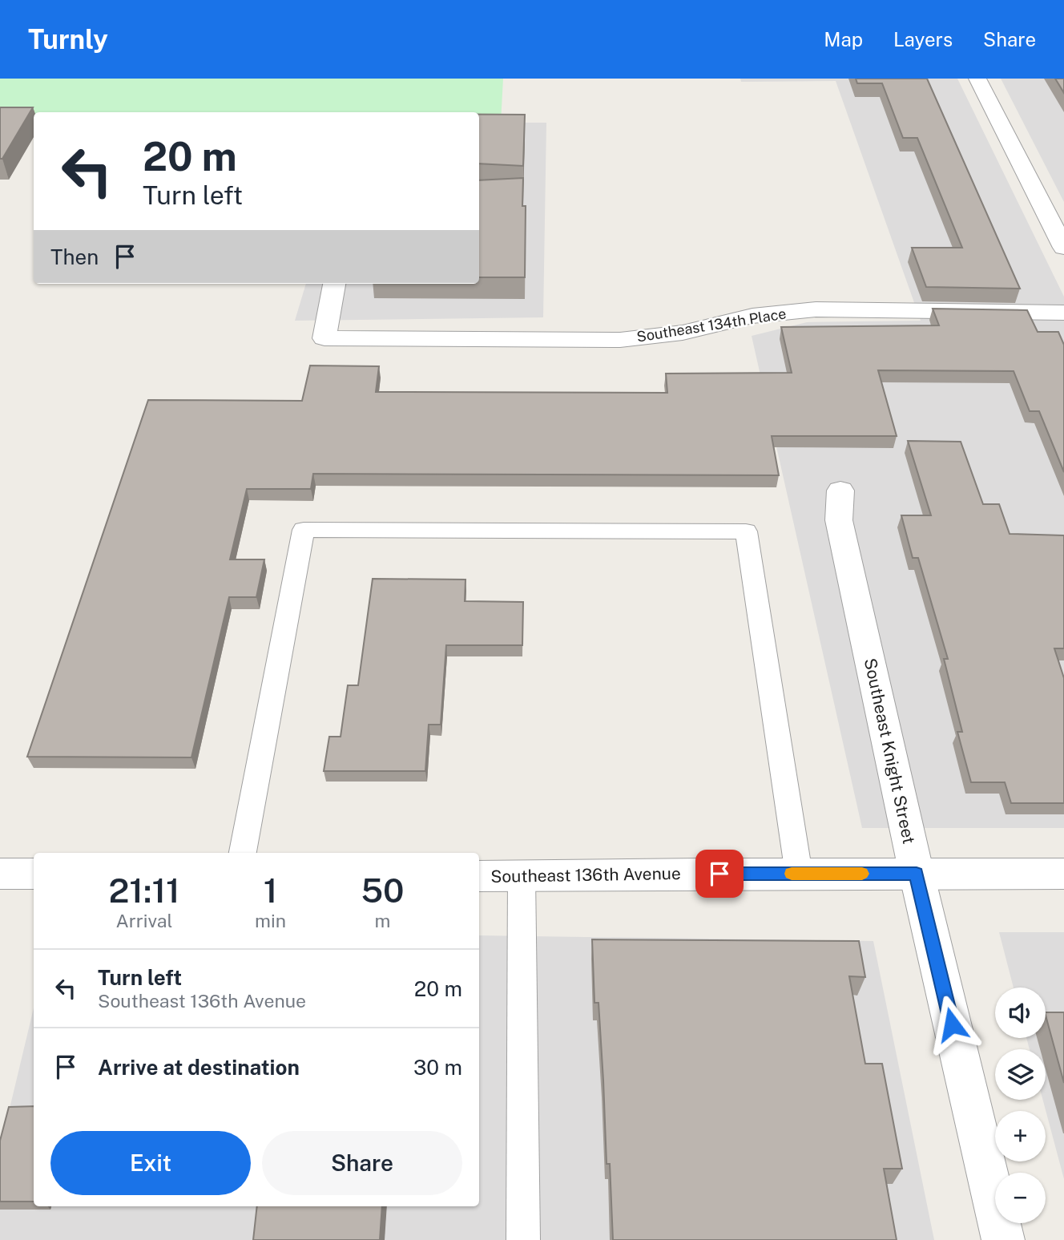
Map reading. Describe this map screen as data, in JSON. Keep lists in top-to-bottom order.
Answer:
{
  "streets": {
    "street": ["Southeast 134th Place", "Southeast Knight Street", "Southeast 136th Avenue"]
  },
  "crossings": [
    ["Southeast Knight Street", "Southeast 136th Avenue"]
  ],
  "page": {
    "header": "Turnly",
    "nav": ["Map", "Layers", "Share"],
    "turn": ["20 m", "Turn left"],
    "then": "Then",
    "eta": [
      "21:11",
      "Arrival",
      "1",
      "min",
      "50",
      "m"
    ],
    "list": [
      {
        "name": "Turn left",
        "note": "Southeast 136th Avenue",
        "value": "20 m"
      },
      {
        "name": "Arrive at destination",
        "value": "30 m"
      }
    ],
    "map_buttons": ["+", "−"],
    "buttons": ["Exit", "Share"]
  }
}
